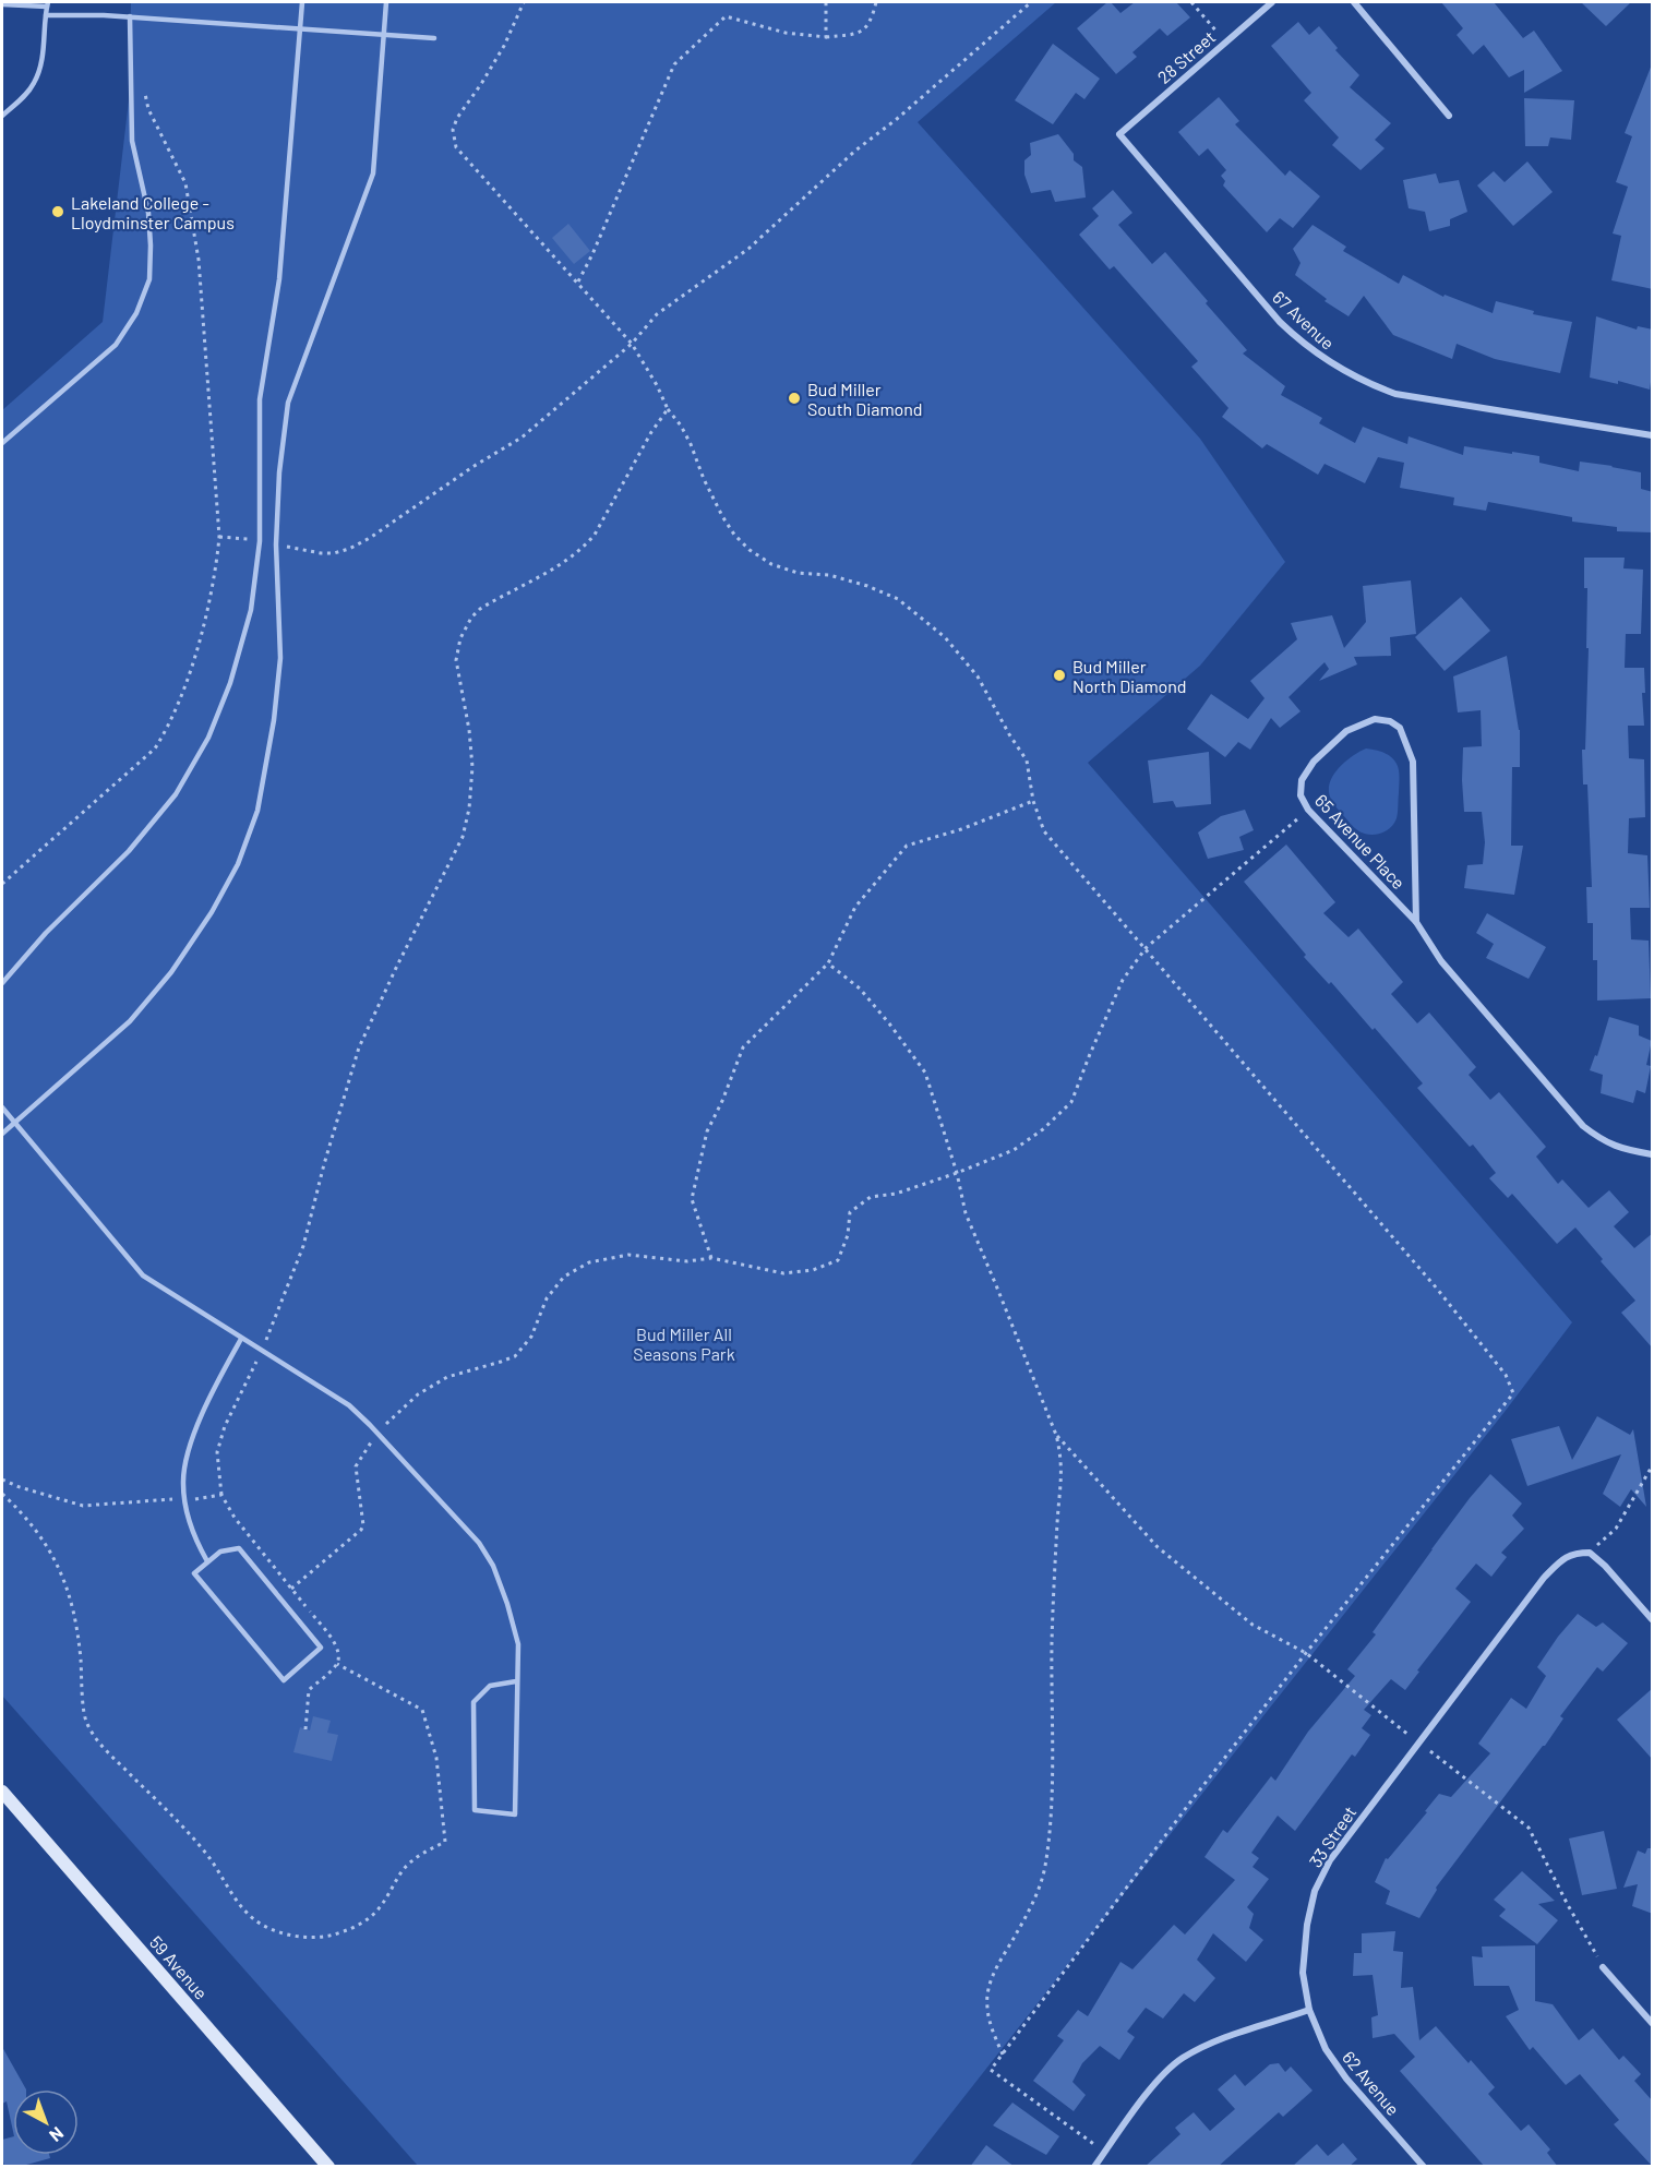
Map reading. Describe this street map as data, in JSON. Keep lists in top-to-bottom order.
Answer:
{
  "streets": {
    "main road": ["59 Avenue"],
    "street": [
      "28 Street",
      "67 Avenue",
      "65 Avenue Place",
      "33 Street",
      "62 Avenue"
    ]
  },
  "crossings": [
    ["28 Street", "67 Avenue"],
    ["33 Street", "62 Avenue"]
  ],
  "parks": ["Bud Miller All Seasons Park"],
  "places": ["Lakeland College - Lloydminster Campus", "Bud Miller South Diamond", "Bud Miller North Diamond"],
  "north": "bottom right"
}
